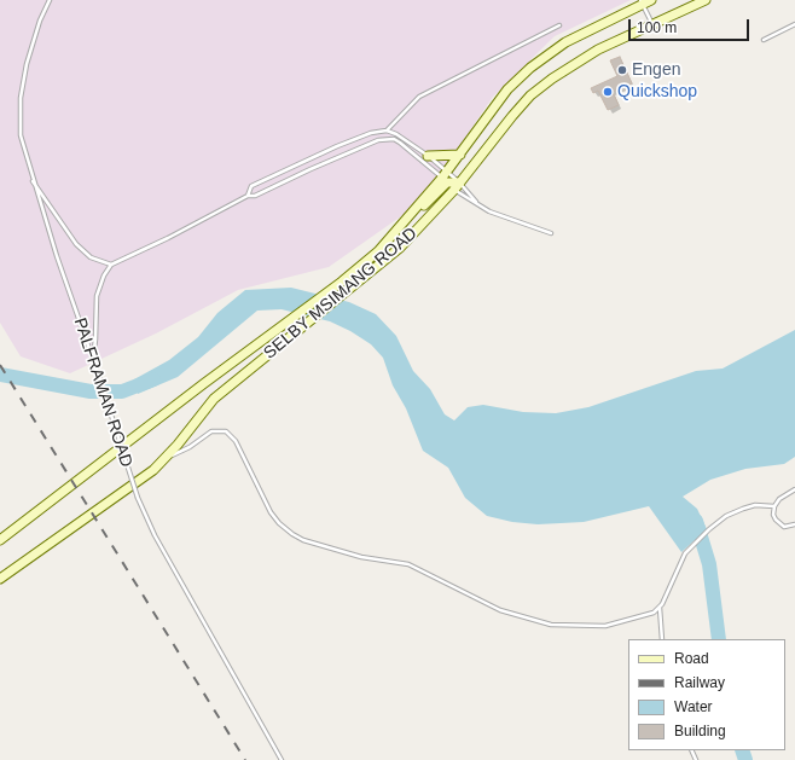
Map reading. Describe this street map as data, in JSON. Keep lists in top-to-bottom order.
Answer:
{
  "streets": {
    "main road": ["SELBY MSIMANG ROAD"],
    "lane": ["PALFRAMAN ROAD"]
  },
  "places": ["Engen", "Quickshop"],
  "legend": [
    "Road",
    "Railway",
    "Water",
    "Building"
  ],
  "scale_bar": "100 m"
}
